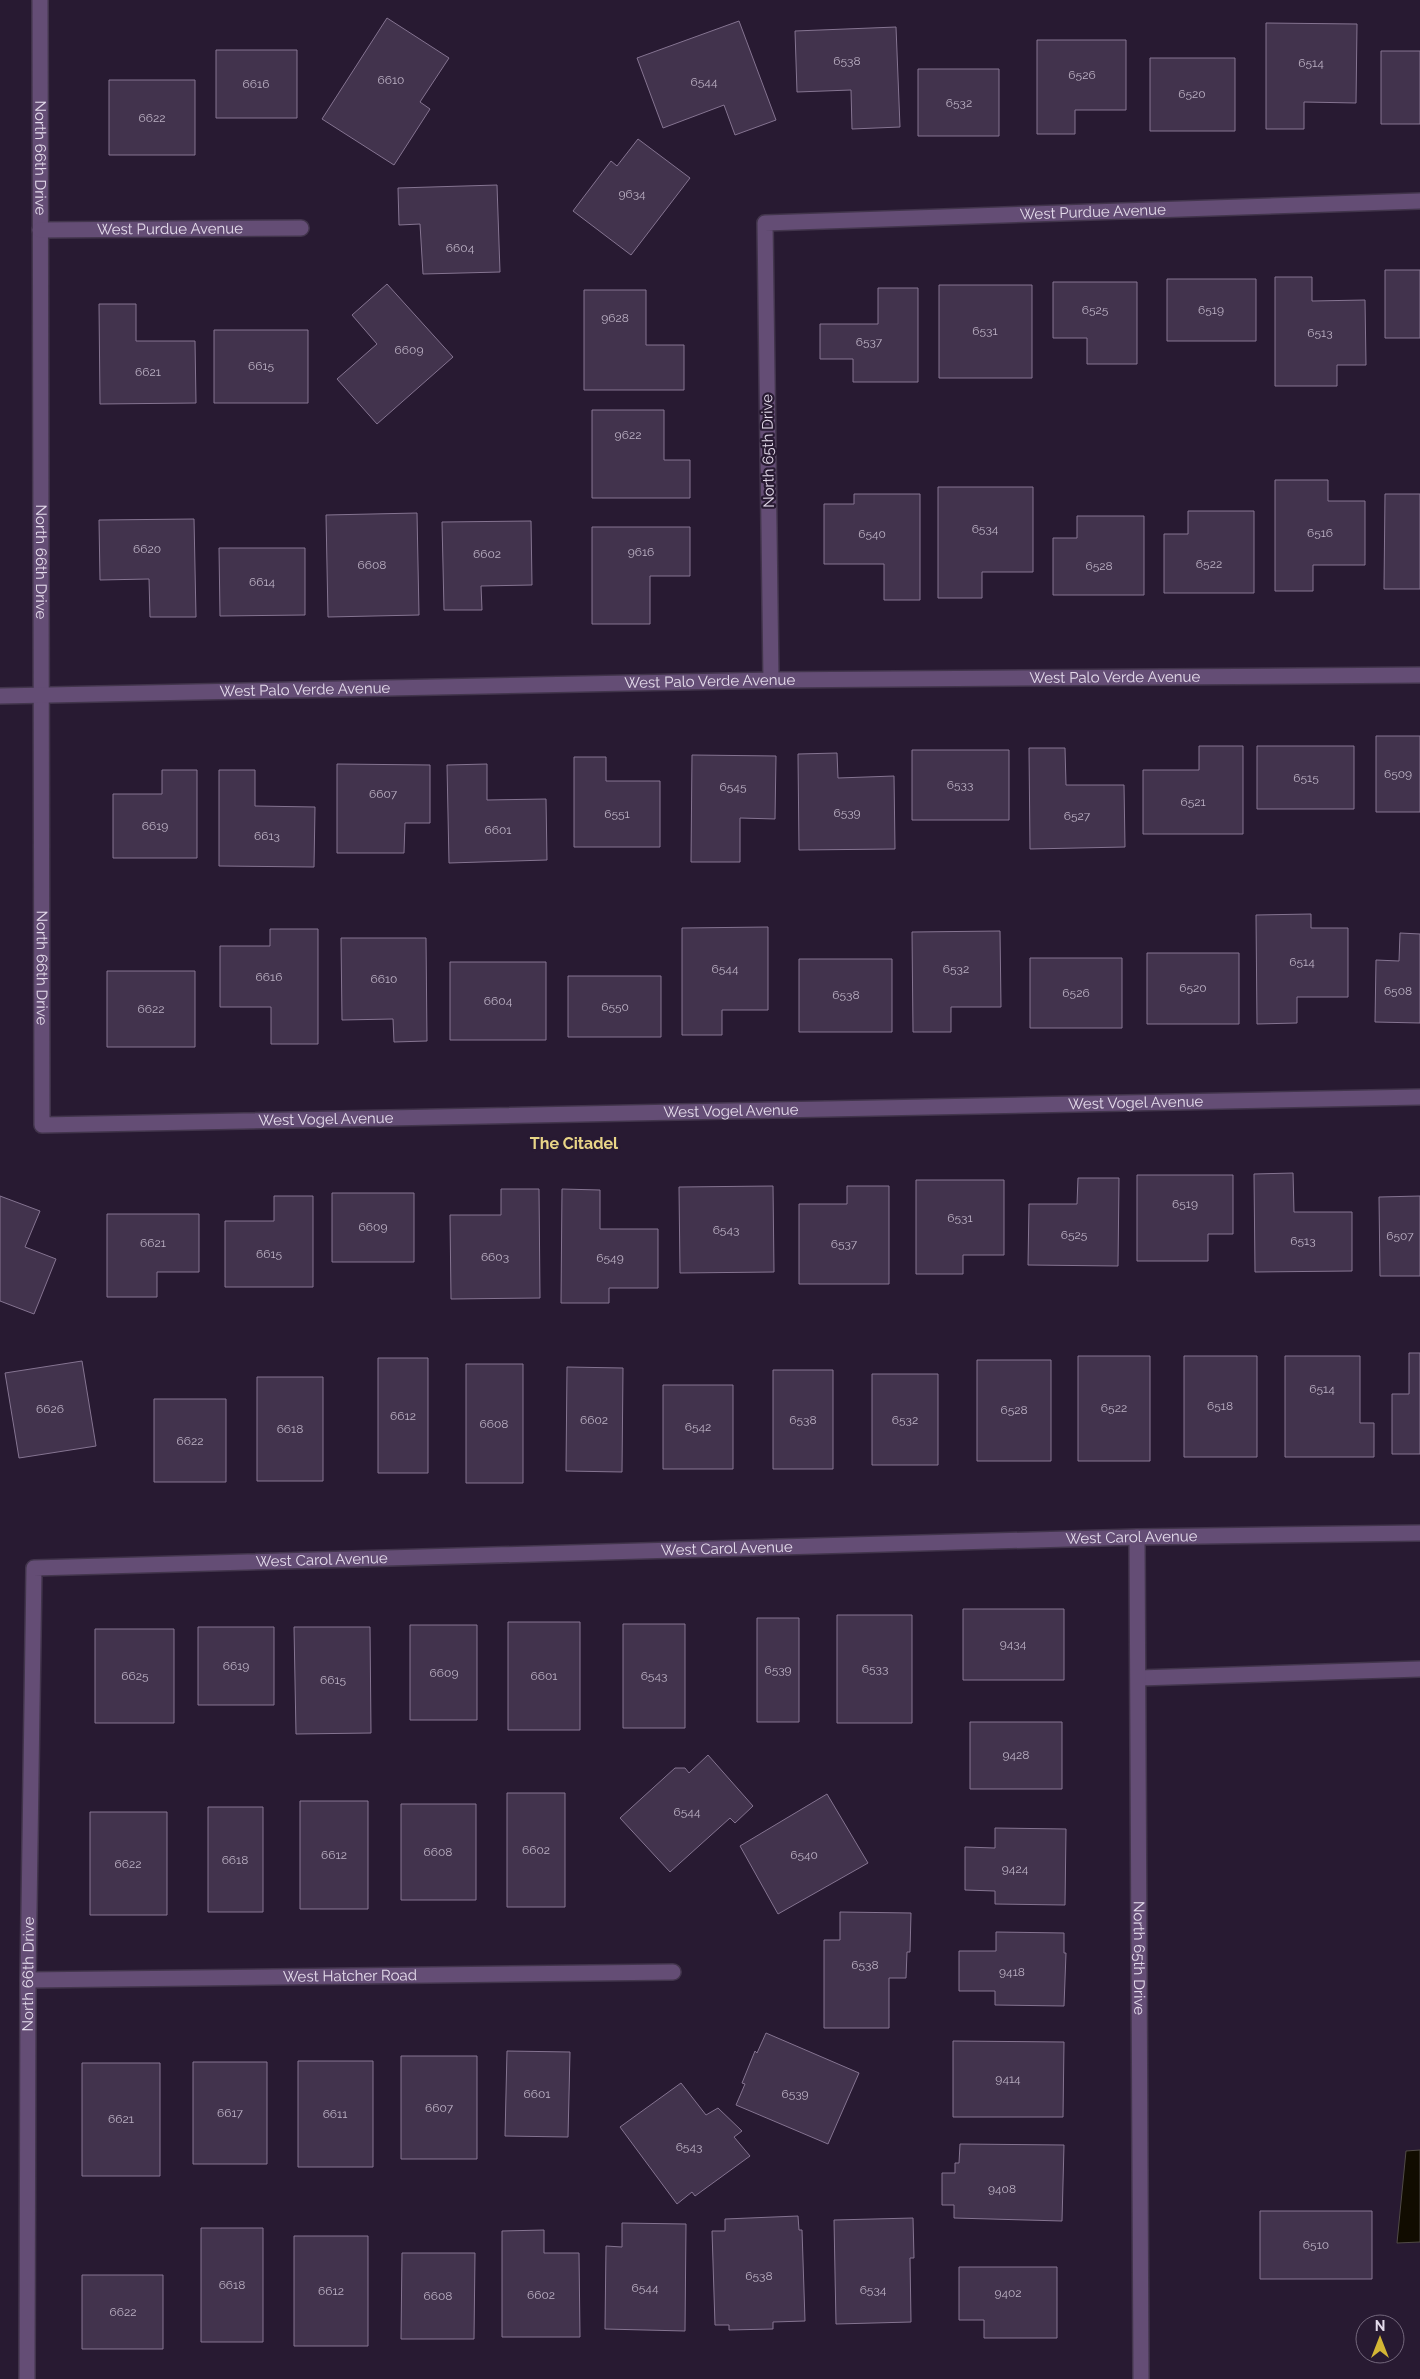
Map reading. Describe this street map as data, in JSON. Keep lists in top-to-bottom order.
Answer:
{
  "streets": {
    "street": [
      "North 66th Drive",
      "West Purdue Avenue",
      "North 65th Drive",
      "West Palo Verde Avenue",
      "West Vogel Avenue",
      "West Carol Avenue",
      "West Hatcher Road"
    ]
  },
  "crossings": [
    ["North 66th Drive", "West Purdue Avenue"],
    ["North 66th Drive", "West Palo Verde Avenue"],
    ["North 66th Drive", "West Vogel Avenue"],
    ["North 66th Drive", "West Carol Avenue"],
    ["North 66th Drive", "West Hatcher Road"],
    ["West Purdue Avenue", "North 65th Drive"],
    ["North 65th Drive", "West Palo Verde Avenue"],
    ["North 65th Drive", "West Carol Avenue"]
  ],
  "districts": ["The Citadel"],
  "house_numbers": [
    "6538",
    "6514",
    "6526",
    "6610",
    "6544",
    "6616",
    "6520",
    "6532",
    "6622",
    "9634",
    "6604",
    "6525",
    "6519",
    "9628",
    "6531",
    "6513",
    "6537",
    "6609",
    "6615",
    "6621",
    "9622",
    "6534",
    "6516",
    "6540",
    "6620",
    "9616",
    "6602",
    "6522",
    "6608",
    "6528",
    "6614",
    "6509",
    "6515",
    "6533",
    "6545",
    "6607",
    "6521",
    "6539",
    "6551",
    "6527",
    "6619",
    "6601",
    "6613",
    "6514",
    "6544",
    "6532",
    "6616",
    "6610",
    "6520",
    "6508",
    "6526",
    "6538",
    "6604",
    "6550",
    "6622",
    "6519",
    "6531",
    "6609",
    "6543",
    "6525",
    "6507",
    "6513",
    "6621",
    "6537",
    "6615",
    "6603",
    "6549",
    "6514",
    "6518",
    "6522",
    "6626",
    "6528",
    "6612",
    "6602",
    "6538",
    "6532",
    "6608",
    "6542",
    "6618",
    "6622",
    "9434",
    "6619",
    "6533",
    "6539",
    "6609",
    "6625",
    "6601",
    "6543",
    "6615",
    "9428",
    "6544",
    "6602",
    "6608",
    "6612",
    "6540",
    "6618",
    "6622",
    "9424",
    "6538",
    "9418",
    "9414",
    "6601",
    "6539",
    "6607",
    "6617",
    "6611",
    "6621",
    "6543",
    "9408",
    "6510",
    "6538",
    "6618",
    "6544",
    "6534",
    "6612",
    "9402",
    "6602",
    "6608",
    "6622"
  ],
  "north": "top"
}
